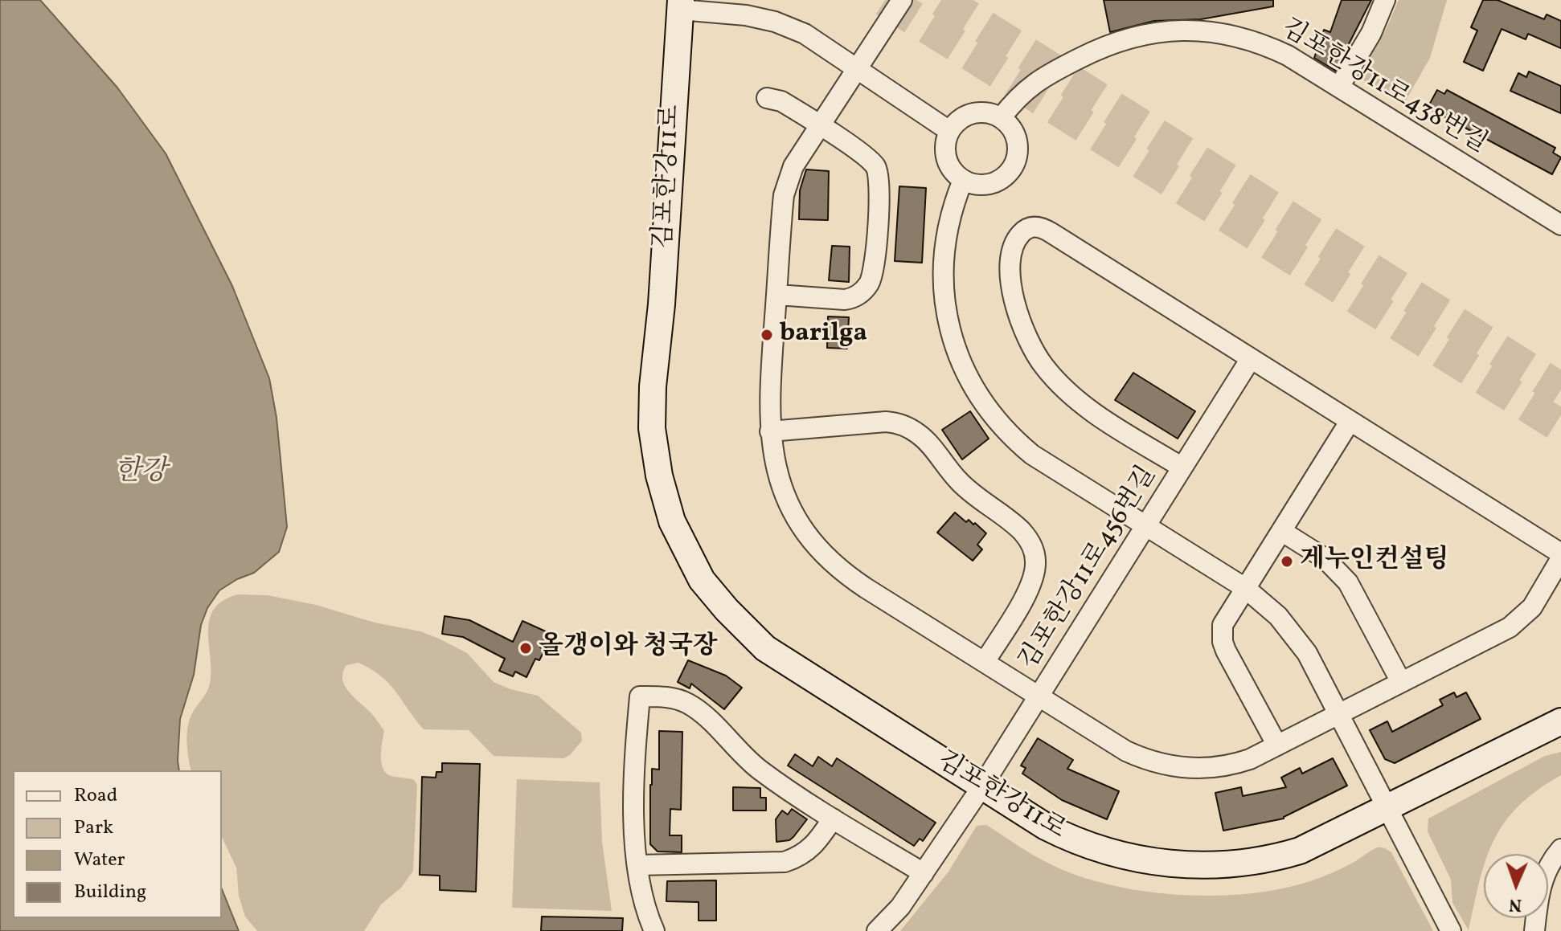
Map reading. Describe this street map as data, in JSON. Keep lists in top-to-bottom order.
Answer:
{
  "streets": {
    "main road": ["김포한강11로"],
    "street": ["김포한강11로438번길", "김포한강11로456번길"]
  },
  "crossings": [
    ["김포한강11로", "김포한강11로456번길"]
  ],
  "water": ["한강"],
  "places": ["barilga", "게누인컨설팅", "올갱이와 청국장"],
  "legend": [
    "Road",
    "Park",
    "Water",
    "Building"
  ],
  "north": "bottom"
}
